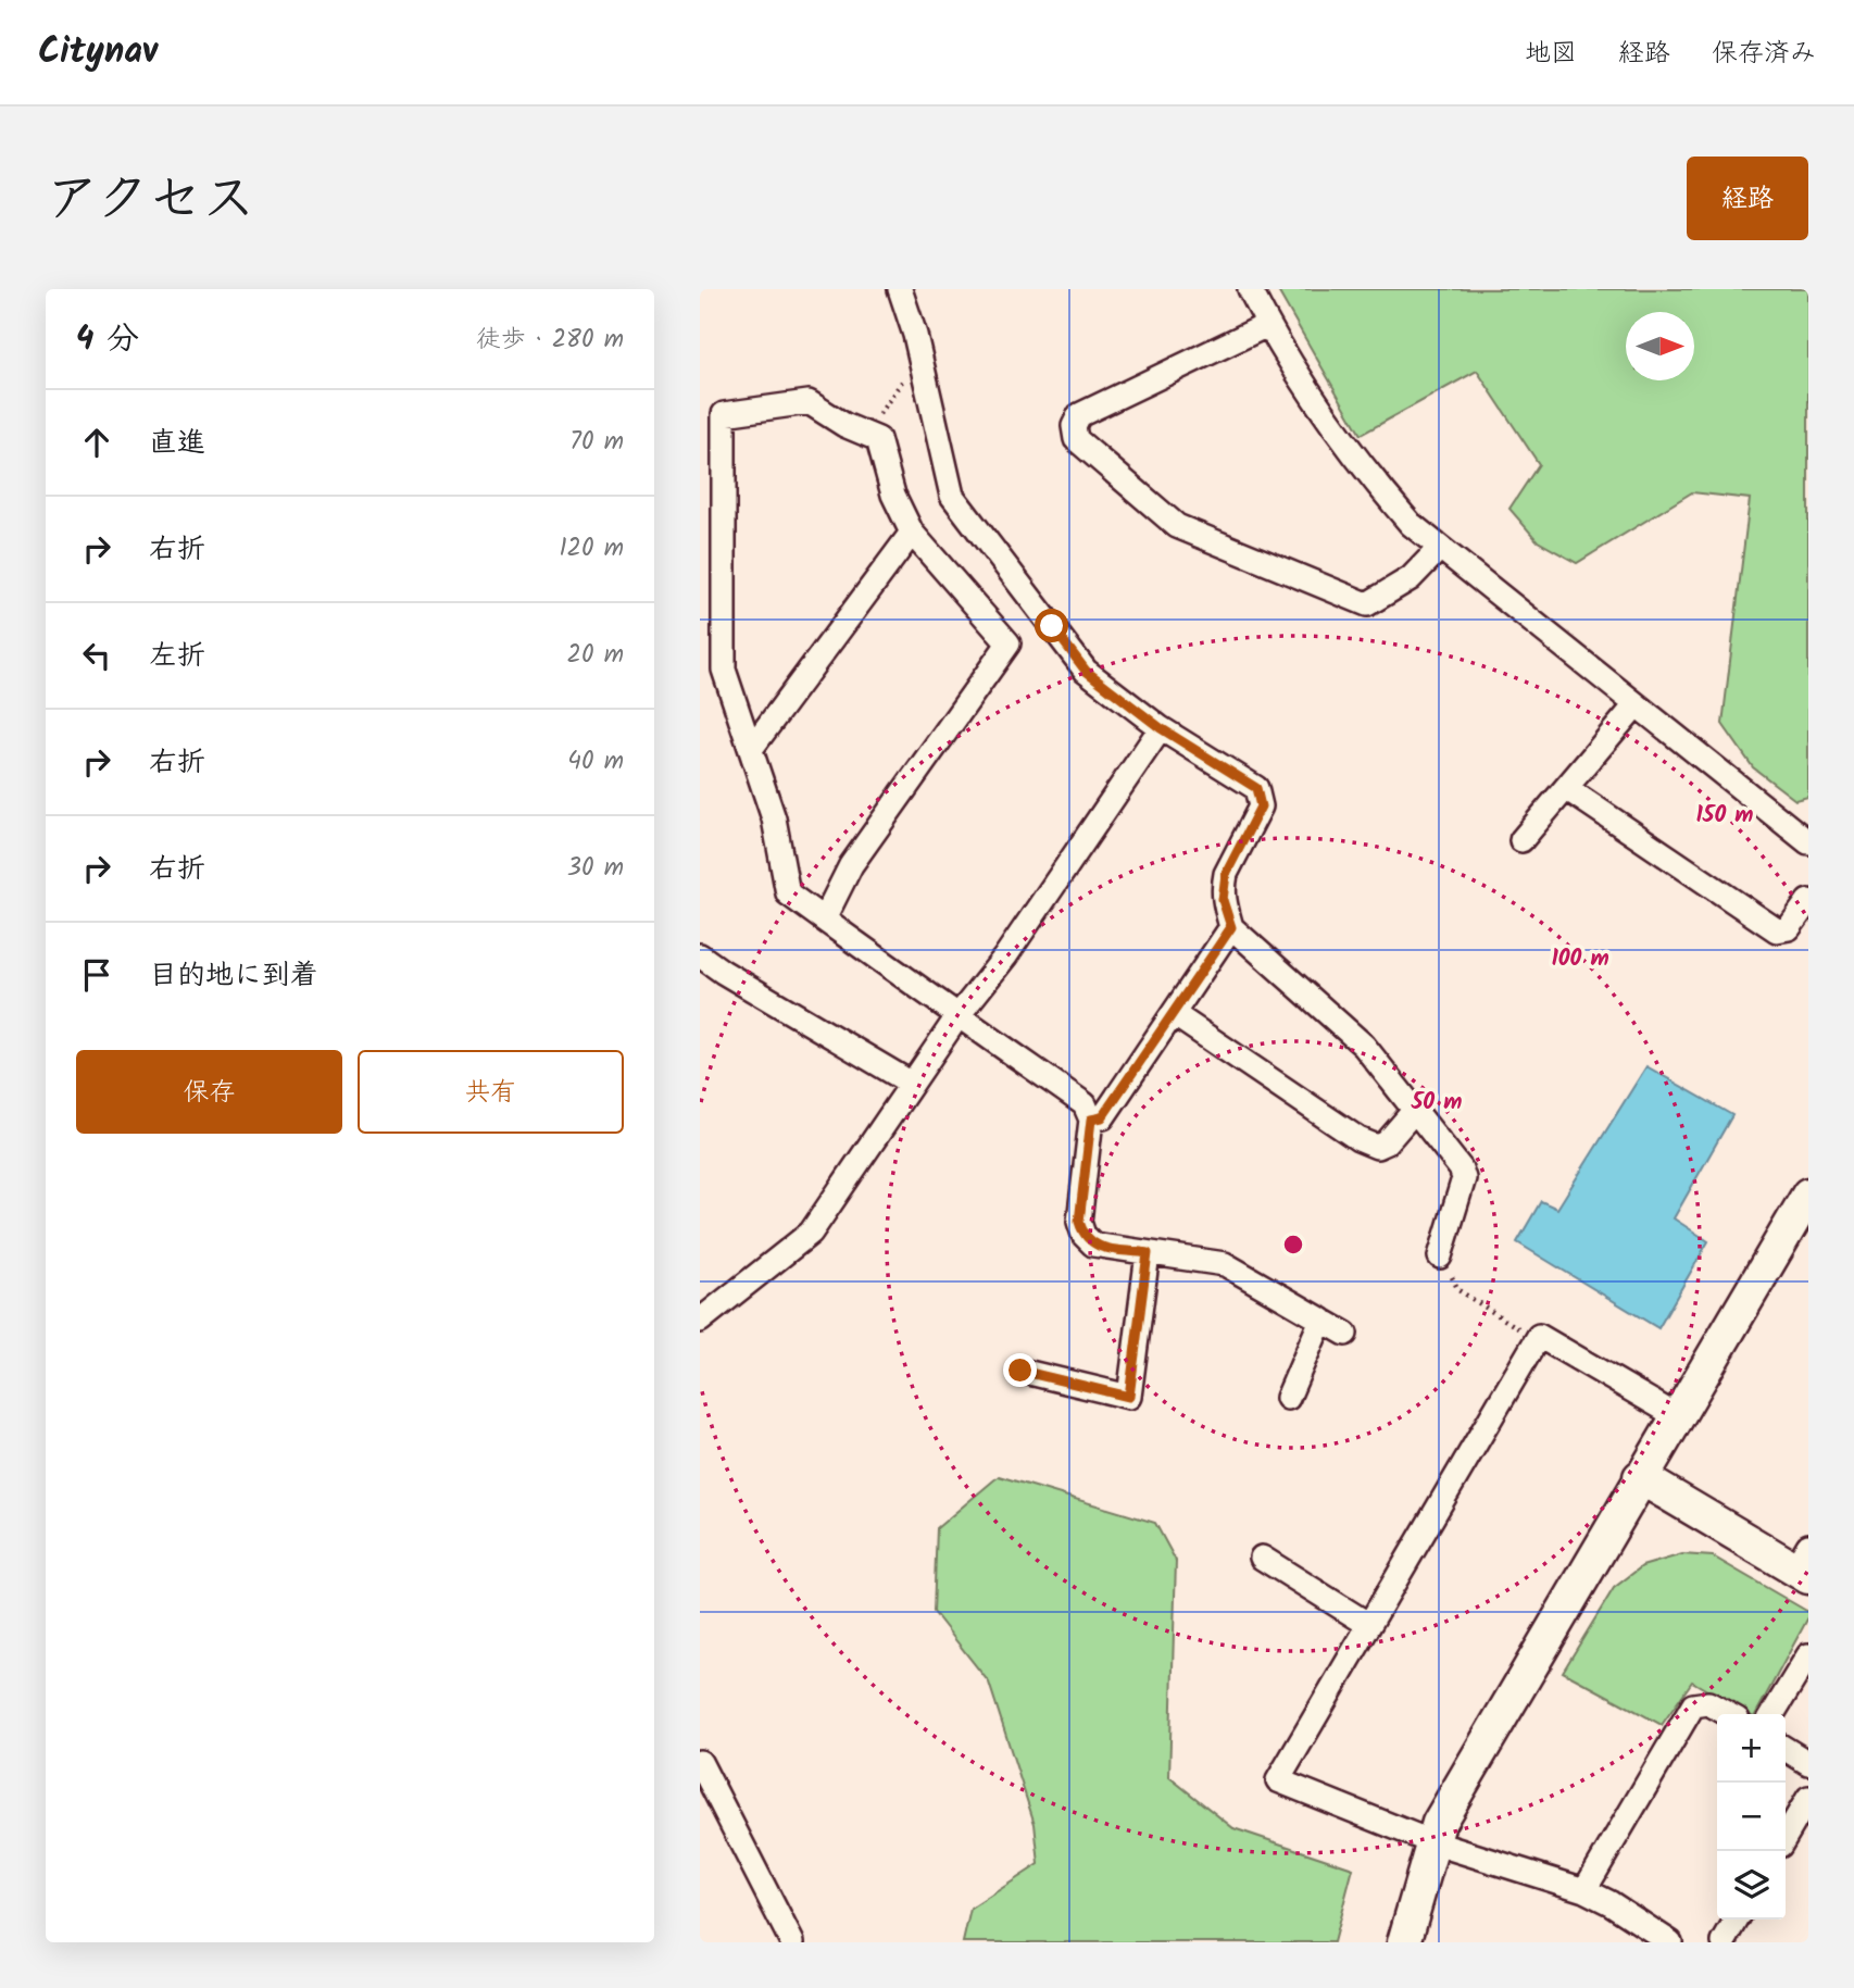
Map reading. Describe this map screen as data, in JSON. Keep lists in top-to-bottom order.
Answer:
{
  "north": "right",
  "page": {
    "header": "Citynav",
    "nav": ["地図", "経路", "保存済み"],
    "title": "アクセス",
    "buttons": [
      "経路",
      ["保存", "共有"]
    ],
    "heading": ["4 分", "徒歩 · 280 m"],
    "list": [
      ["直進", "70 m"],
      ["右折", "120 m"],
      ["左折", "20 m"],
      ["右折", "40 m"],
      ["右折", "30 m"],
      "目的地に到着"
    ],
    "map_buttons": ["+", "−"]
  },
  "rings": ["150 m", "100 m", "50 m"]
}
